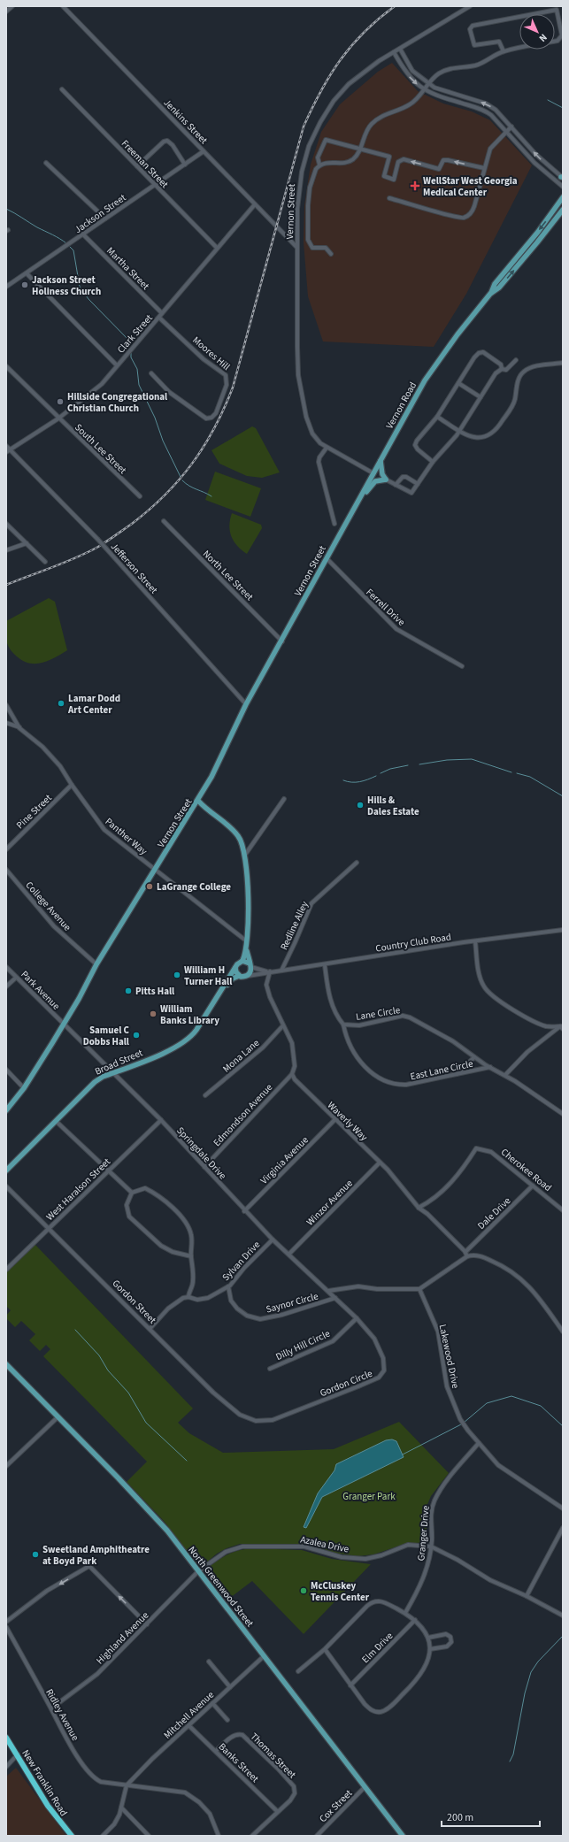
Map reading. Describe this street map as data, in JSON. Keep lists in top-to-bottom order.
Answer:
{
  "streets": {
    "highway": ["New Franklin Road"],
    "main road": [
      "Vernon Street",
      "Vernon Road",
      "Broad Street",
      "North Greenwood Street"
    ],
    "street": [
      "Jenkins Street",
      "Freeman Street",
      "Jackson Street",
      "Martha Street",
      "Clark Street",
      "Moores Hill",
      "South Lee Street",
      "Jefferson Street",
      "North Lee Street",
      "Ferrell Drive",
      "Pine Street",
      "Panther Way",
      "College Avenue",
      "Redline Alley",
      "Country Club Road",
      "Park Avenue",
      "Lane Circle",
      "Mona Lane",
      "East Lane Circle",
      "Edmondson Avenue",
      "Waverly Way",
      "Springdale Drive",
      "Virginia Avenue",
      "Cherokee Road",
      "West Haralson Street",
      "Winzor Avenue",
      "Dale Drive",
      "Sylvan Drive",
      "Gordon Street",
      "Saynor Circle",
      "Dilly Hill Circle",
      "Lakewood Drive",
      "Gordon Circle",
      "Granger Drive",
      "Azalea Drive",
      "Highland Avenue",
      "Elm Drive",
      "Ridley Avenue",
      "Mitchell Avenue",
      "Thomas Street",
      "Banks Street",
      "Cox Street"
    ]
  },
  "crossings": [
    ["Jenkins Street", "Vernon Street"],
    ["Jenkins Street", "Jackson Street"],
    ["Jenkins Street", "Clark Street"],
    ["Freeman Street", "Jackson Street"],
    ["Freeman Street", "Clark Street"],
    ["Vernon Street", "Vernon Road"],
    ["Vernon Street", "Jefferson Street"],
    ["Vernon Street", "North Lee Street"],
    ["Vernon Street", "Ferrell Drive"],
    ["Vernon Street", "Panther Way"],
    ["Vernon Street", "College Avenue"],
    ["Vernon Street", "Park Avenue"],
    ["Vernon Street", "Springdale Drive"],
    ["Jackson Street", "Martha Street"],
    ["Martha Street", "Clark Street"],
    ["Clark Street", "Moores Hill"],
    ["Clark Street", "South Lee Street"],
    ["Clark Street", "Jefferson Street"],
    ["Pine Street", "Panther Way"],
    ["Redline Alley", "Country Club Road"],
    ["Country Club Road", "Lane Circle"],
    ["Country Club Road", "Broad Street"],
    ["Park Avenue", "Springdale Drive"],
    ["Lane Circle", "East Lane Circle"],
    ["Broad Street", "Springdale Drive"],
    ["Edmondson Avenue", "Waverly Way"],
    ["Edmondson Avenue", "Springdale Drive"],
    ["Waverly Way", "Virginia Avenue"],
    ["Waverly Way", "Cherokee Road"],
    ["Waverly Way", "Winzor Avenue"],
    ["Waverly Way", "Dale Drive"],
    ["Springdale Drive", "Virginia Avenue"],
    ["Springdale Drive", "West Haralson Street"],
    ["Springdale Drive", "Winzor Avenue"],
    ["Springdale Drive", "Sylvan Drive"],
    ["Springdale Drive", "Gordon Circle"],
    ["Cherokee Road", "Dale Drive"],
    ["West Haralson Street", "Gordon Street"],
    ["Sylvan Drive", "Gordon Street"],
    ["Sylvan Drive", "Saynor Circle"],
    ["Gordon Street", "Gordon Circle"],
    ["Saynor Circle", "Gordon Circle"],
    ["Dilly Hill Circle", "Gordon Circle"],
    ["Lakewood Drive", "Granger Drive"],
    ["Granger Drive", "Azalea Drive"],
    ["Azalea Drive", "North Greenwood Street"],
    ["Azalea Drive", "Highland Avenue"],
    ["North Greenwood Street", "Highland Avenue"],
    ["North Greenwood Street", "Mitchell Avenue"],
    ["North Greenwood Street", "Cox Street"],
    ["Highland Avenue", "Ridley Avenue"],
    ["Ridley Avenue", "Mitchell Avenue"],
    ["Mitchell Avenue", "Banks Street"],
    ["Thomas Street", "Banks Street"]
  ],
  "parks": ["Granger Park"],
  "places": {
    "health": ["WellStar West Georgia Medical Center"],
    "other": [
      "Jackson Street Holiness Church",
      "Hillside Congregational Christian Church",
      "Lamar Dodd Art Center",
      "Hills & Dales Estate",
      "LaGrange College",
      "William H Turner Hall",
      "Pitts Hall",
      "William Banks Library",
      "Samuel C Dobbs Hall",
      "Sweetland Amphitheatre at Boyd Park",
      "McCluskey Tennis Center"
    ]
  },
  "scale_bar": "200 m",
  "north": "bottom right"
}
